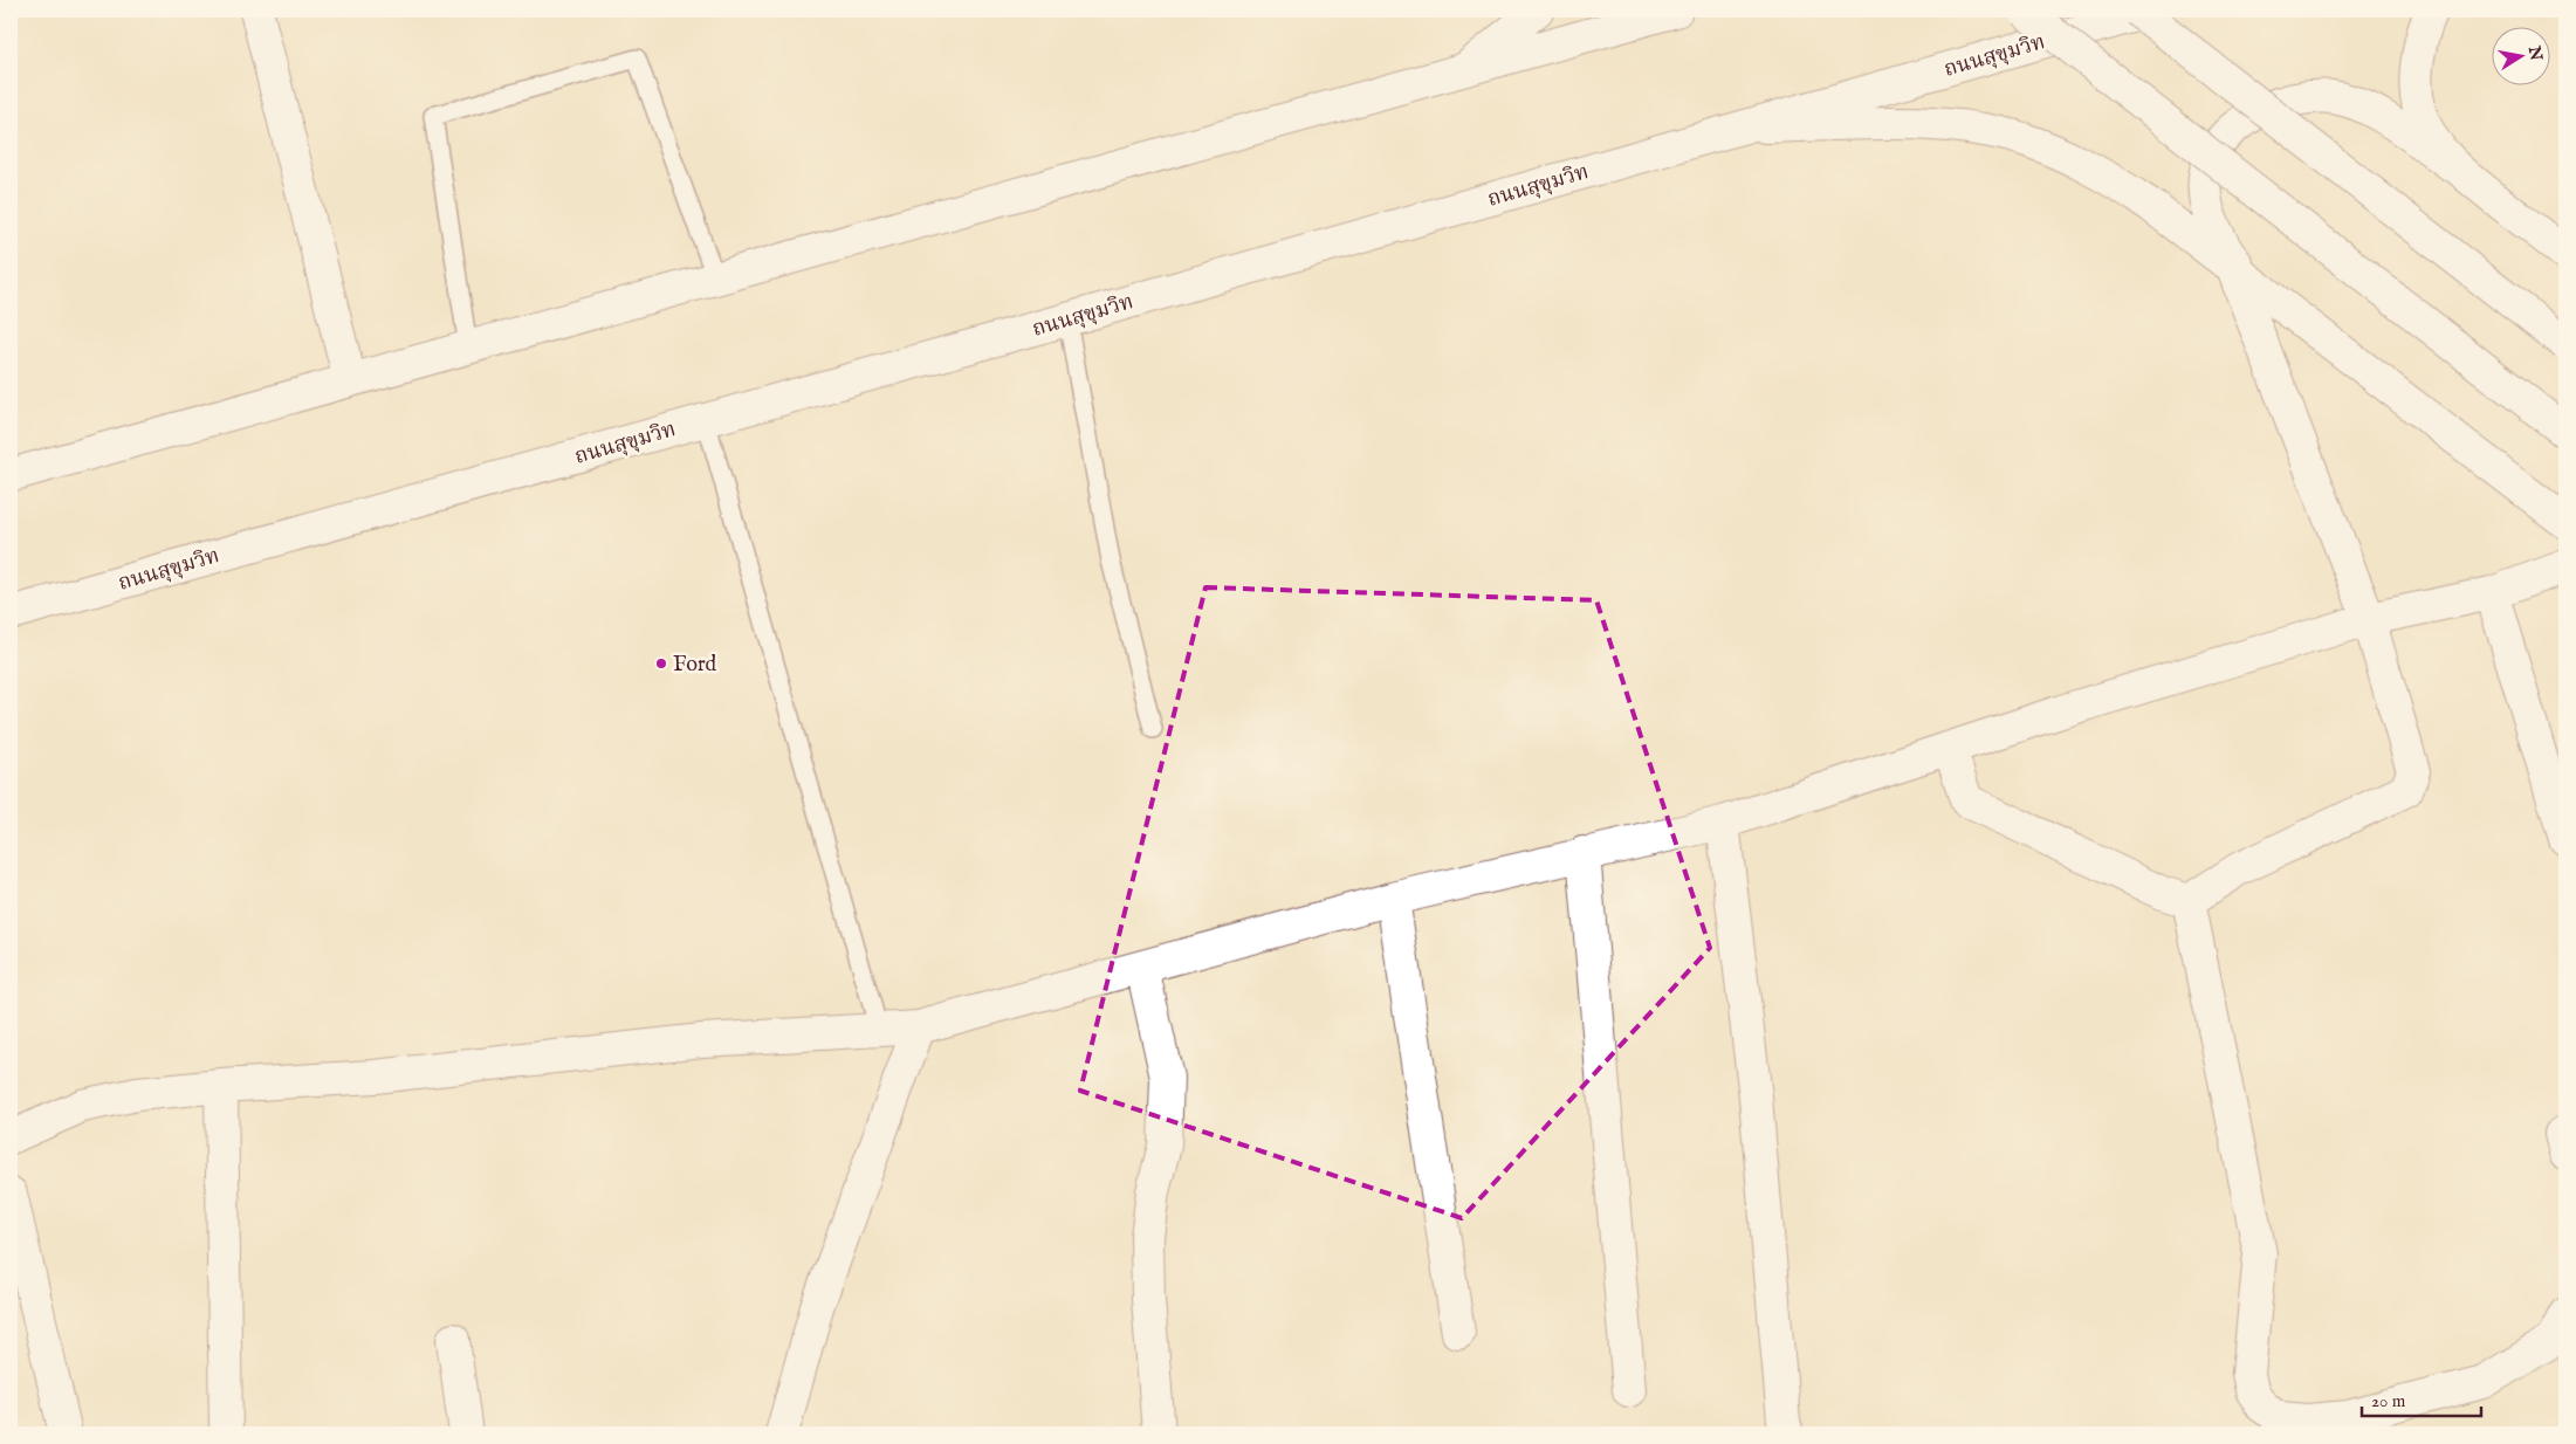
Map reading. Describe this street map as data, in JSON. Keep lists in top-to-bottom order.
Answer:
{
  "streets": {
    "main road": ["ถนนสุขุมวิท"]
  },
  "places": ["Ford"],
  "scale_bar": "20 m",
  "north": "right"
}
